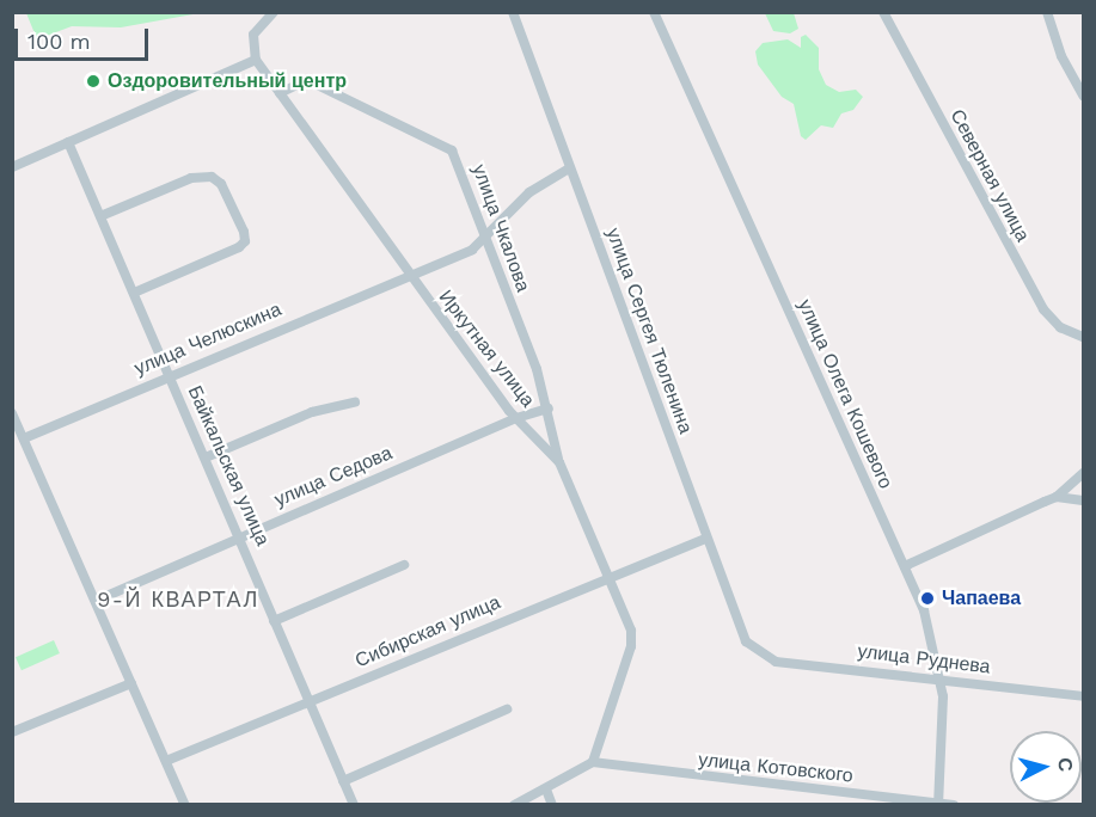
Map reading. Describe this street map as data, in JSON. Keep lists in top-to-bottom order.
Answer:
{
  "streets": {
    "street": [
      "Северная улица",
      "улица Чкалова",
      "улица Сергея Тюленина",
      "улица Челюскина",
      "Иркутная улица",
      "улица Олега Кошевого",
      "Байкальская улица",
      "улица Седова",
      "Сибирская улица",
      "улица Руднева",
      "улица Котовского"
    ]
  },
  "crossings": [
    ["улица Чкалова", "улица Челюскина"],
    ["улица Чкалова", "Иркутная улица"],
    ["улица Чкалова", "улица Седова"],
    ["улица Сергея Тюленина", "улица Челюскина"],
    ["улица Сергея Тюленина", "Сибирская улица"],
    ["улица Сергея Тюленина", "улица Руднева"],
    ["улица Челюскина", "Иркутная улица"],
    ["улица Челюскина", "Байкальская улица"],
    ["Иркутная улица", "улица Седова"],
    ["Иркутная улица", "Сибирская улица"],
    ["Иркутная улица", "улица Котовского"],
    ["улица Олега Кошевого", "улица Руднева"],
    ["улица Олега Кошевого", "улица Котовского"],
    ["Байкальская улица", "улица Седова"],
    ["Байкальская улица", "Сибирская улица"]
  ],
  "districts": ["9-Й КВАРТАЛ"],
  "places": ["Оздоровительный центр", "Чапаева"],
  "scale_bar": "100 m",
  "north": "right"
}
